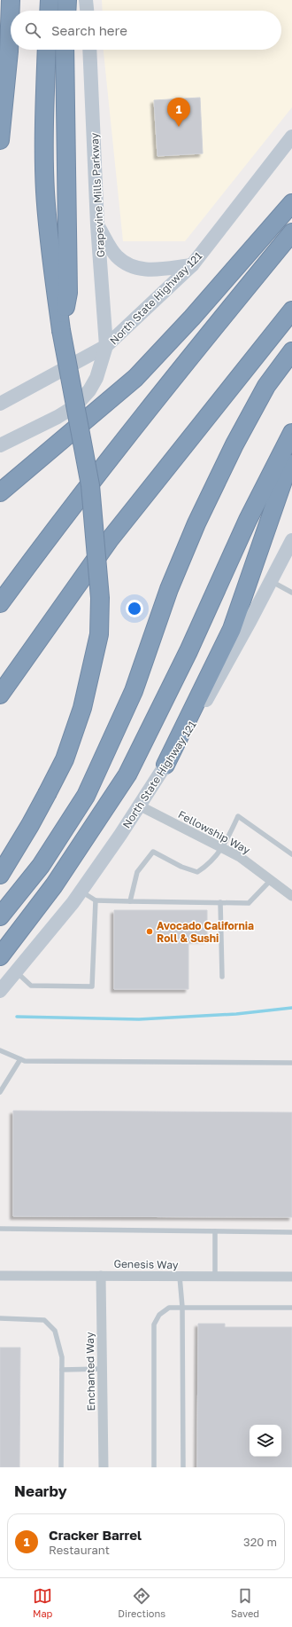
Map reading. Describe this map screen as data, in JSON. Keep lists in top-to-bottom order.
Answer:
{
  "streets": {
    "main road": ["Grapevine Mills Parkway", "North State Highway 121"],
    "street": ["Fellowship Way", "Genesis Way", "Enchanted Way"]
  },
  "crossings": [
    ["Grapevine Mills Parkway", "North State Highway 121"],
    ["North State Highway 121", "Fellowship Way"],
    ["Genesis Way", "Enchanted Way"]
  ],
  "places": ["Avocado California Roll & Sushi"],
  "page": {
    "search": "Search here",
    "pins": "1",
    "heading": "Nearby",
    "list": [
      {
        "mark": "1",
        "name": "Cracker Barrel",
        "note": "Restaurant",
        "value": "320 m"
      }
    ],
    "nav": ["Map", "Directions", "Saved"]
  }
}
